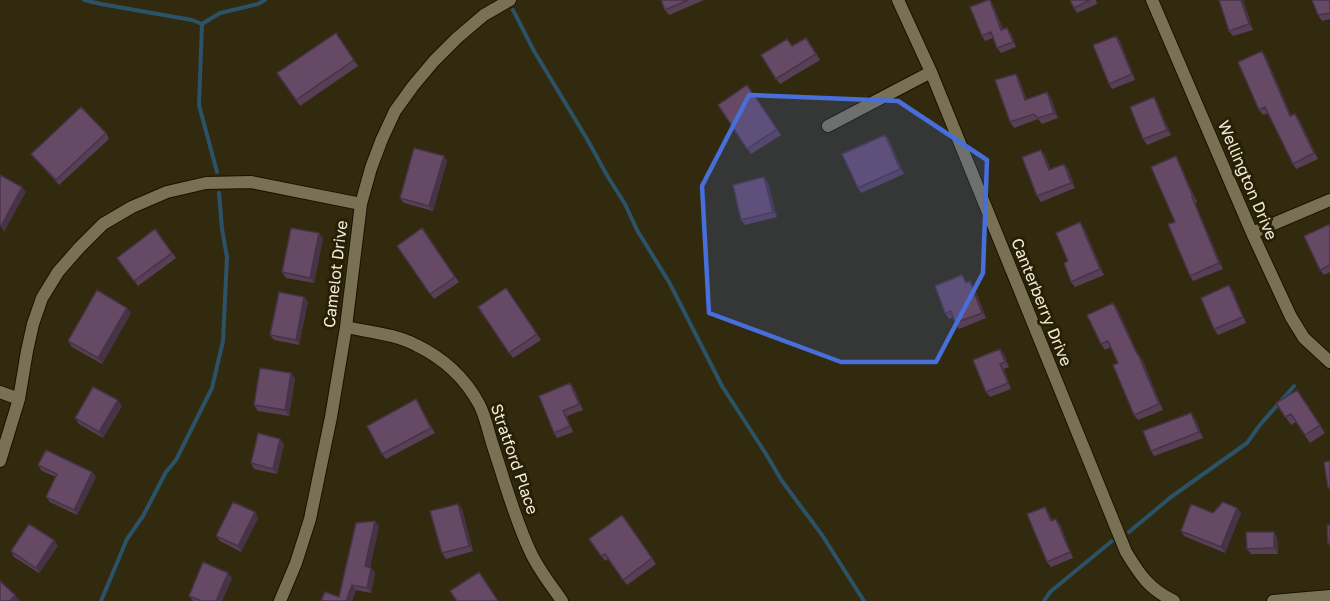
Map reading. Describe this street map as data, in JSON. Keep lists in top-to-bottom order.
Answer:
{
  "streets": {
    "street": [
      "Wellington Drive",
      "Camelot Drive",
      "Canterberry Drive",
      "Stratford Place"
    ]
  },
  "crossings": [
    ["Camelot Drive", "Stratford Place"]
  ]
}
